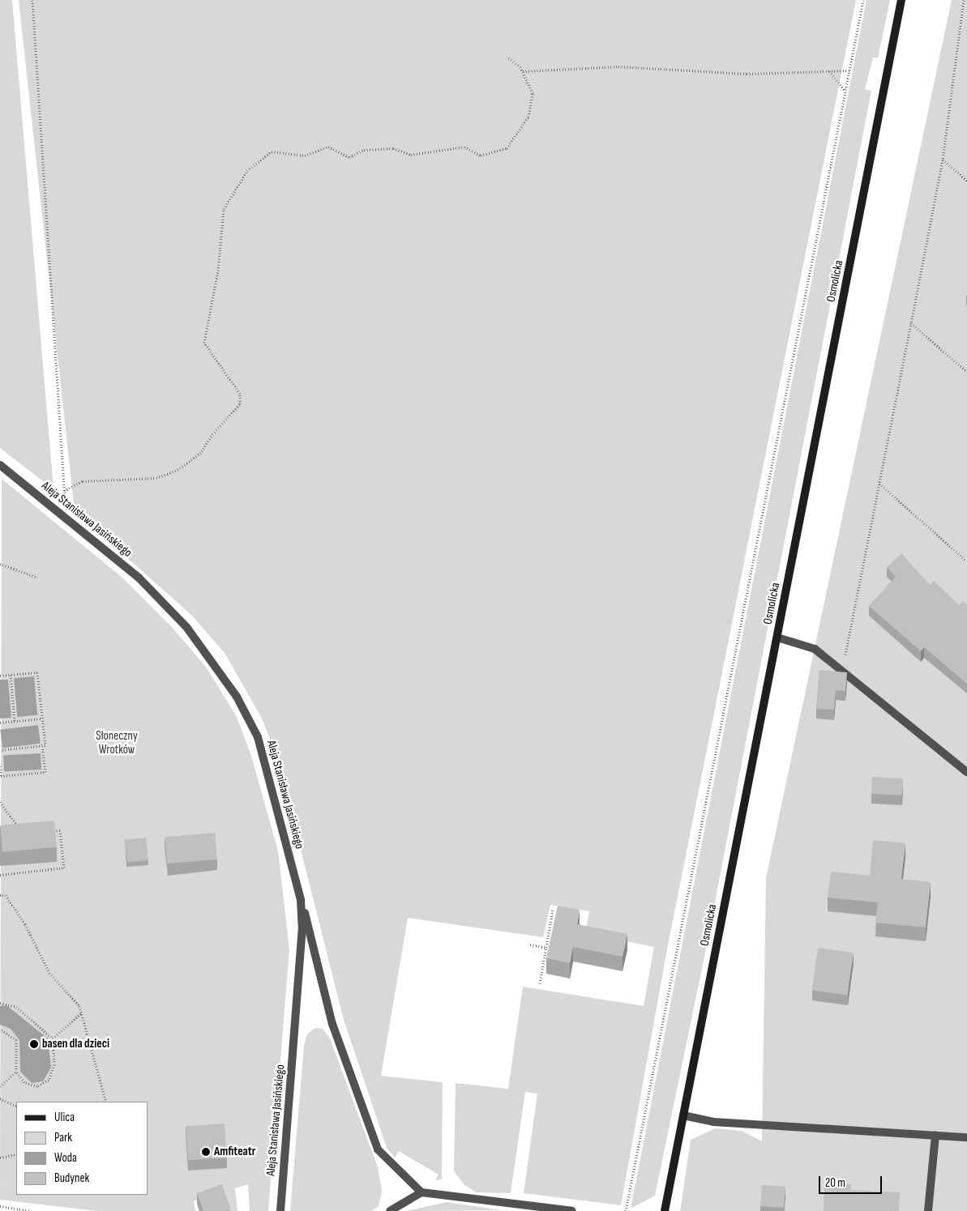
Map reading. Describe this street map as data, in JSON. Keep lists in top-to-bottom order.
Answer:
{
  "streets": {
    "street": ["Osmolicka", "Aleja Stanisława Jasińskiego"]
  },
  "parks": ["Słoneczny Wrotków"],
  "places": ["basen dla dzieci", "Amfiteatr"],
  "legend": [
    "Ulica",
    "Park",
    "Woda",
    "Budynek"
  ],
  "scale_bar": "20 m"
}
